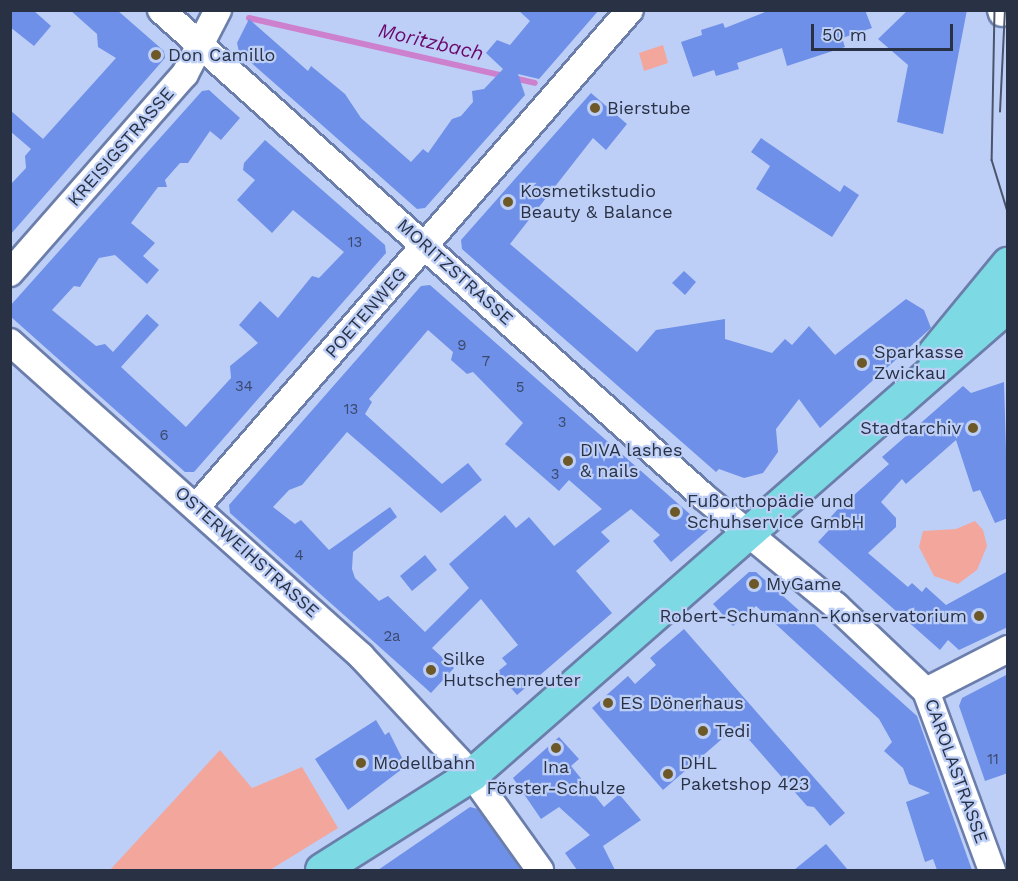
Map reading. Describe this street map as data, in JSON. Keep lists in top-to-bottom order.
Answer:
{
  "streets": {
    "street": [
      "KREISIGSTRASSE",
      "MORITZSTRASSE",
      "POETENWEG",
      "OSTERWEIHSTRASSE",
      "CAROLASTRASSE"
    ]
  },
  "crossings": [
    ["KREISIGSTRASSE", "MORITZSTRASSE"],
    ["MORITZSTRASSE", "POETENWEG"],
    ["MORITZSTRASSE", "CAROLASTRASSE"],
    ["POETENWEG", "OSTERWEIHSTRASSE"]
  ],
  "water": ["Moritzbach"],
  "places": [
    "Don Camillo",
    "Bierstube",
    "Kosmetikstudio Beauty & Balance",
    "Sparkasse Zwickau",
    "Stadtarchiv",
    "DIVA lashes & nails",
    "Fußorthopädie und Schuhservice GmbH",
    "MyGame",
    "Robert-Schumann-Konservatorium",
    "Silke Hutschenreuter",
    "ES Dönerhaus",
    "Tedi",
    "Ina Förster-Schulze",
    "Modellbahn",
    "DHL Paketshop 423"
  ],
  "house_numbers": [
    "13",
    "9",
    "7",
    "34",
    "5",
    "13",
    "3",
    "6",
    "3",
    "4",
    "2a",
    "11"
  ],
  "scale_bar": "50 m"
}
